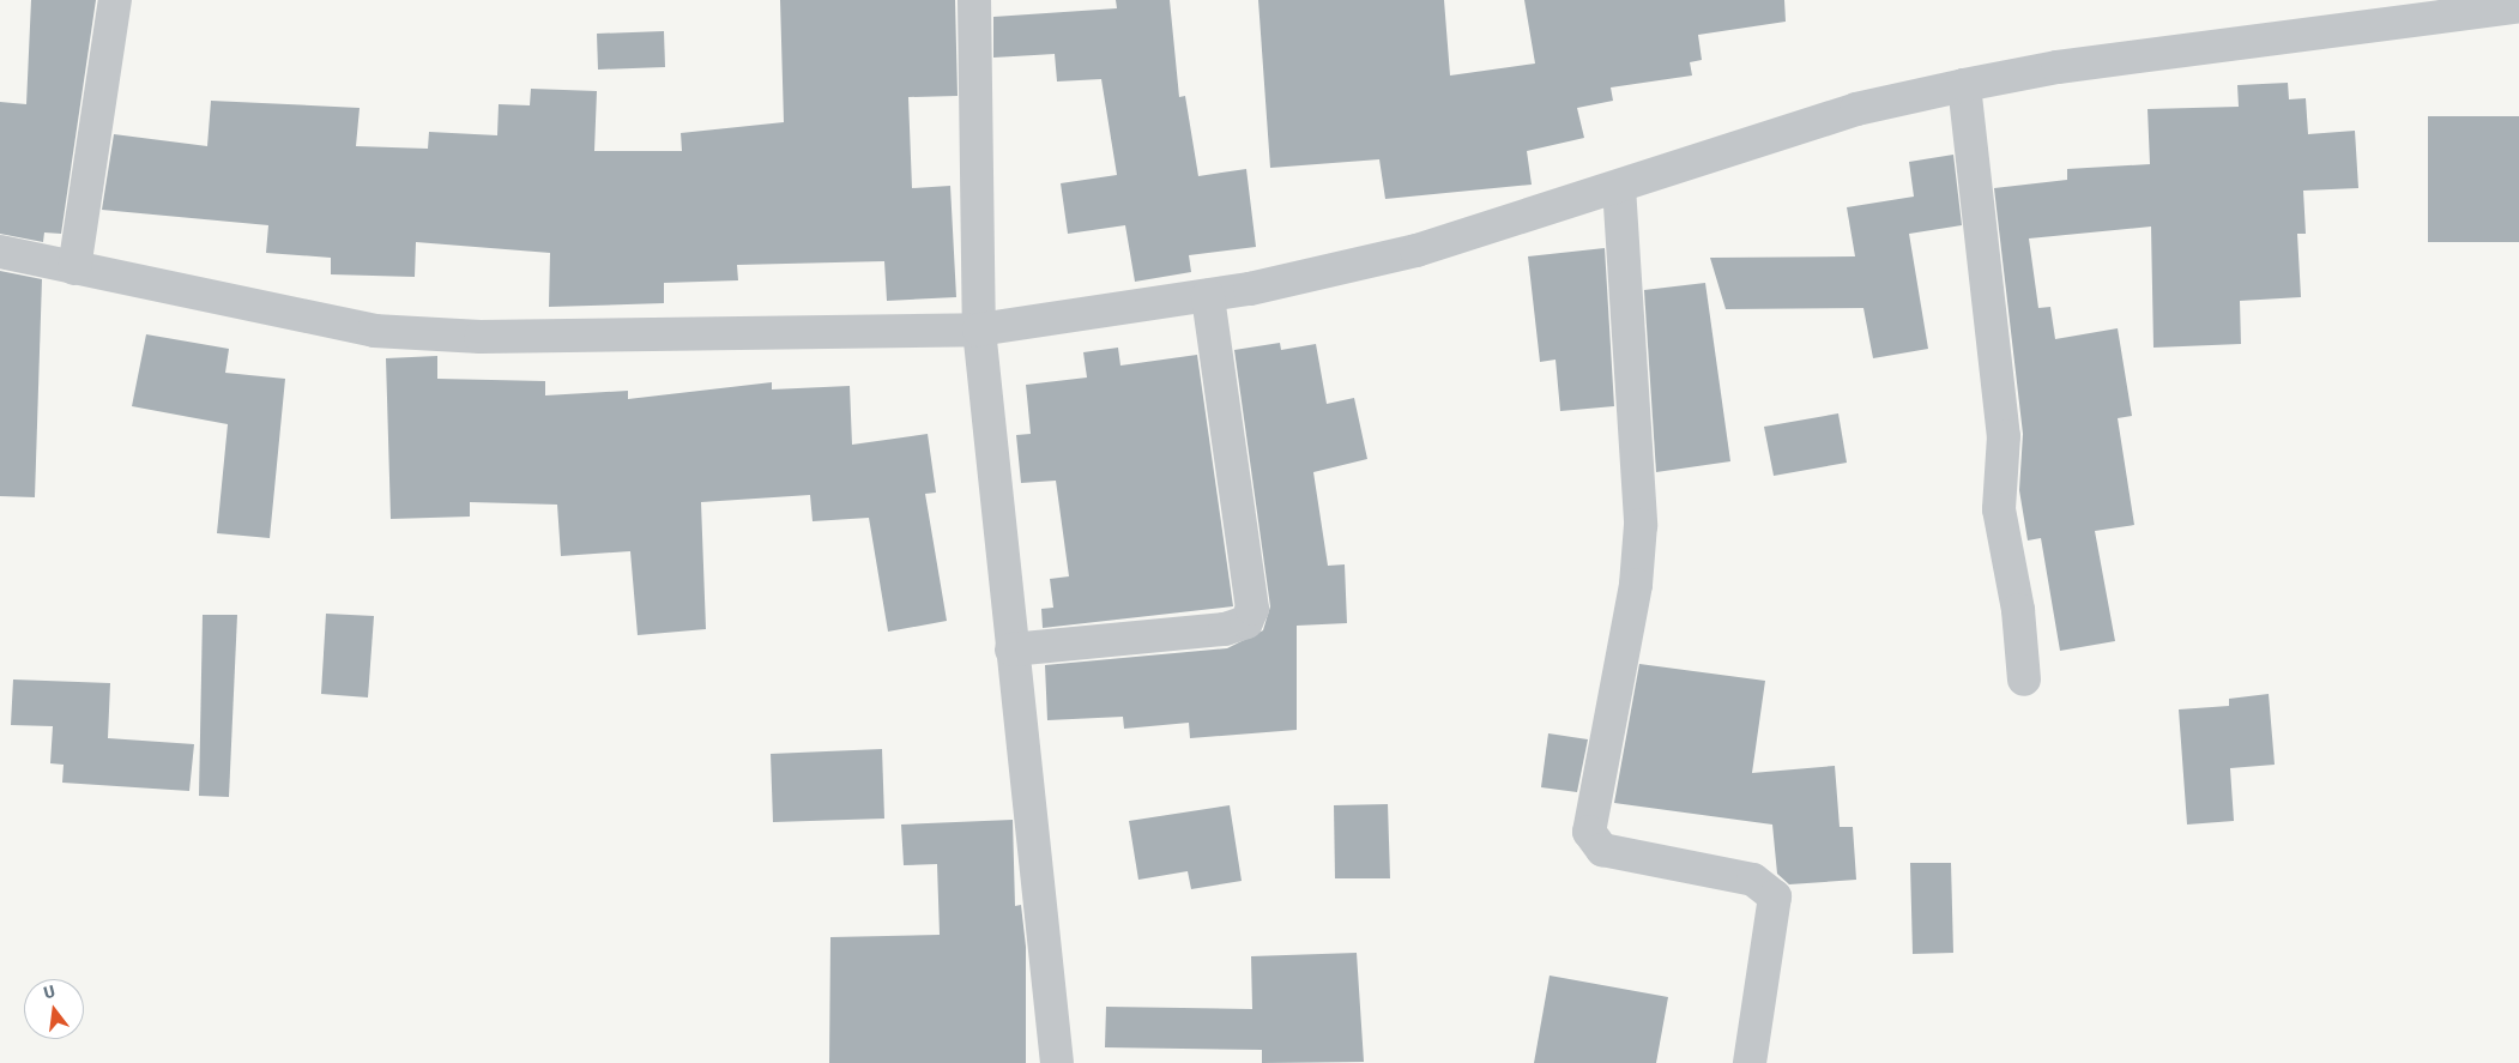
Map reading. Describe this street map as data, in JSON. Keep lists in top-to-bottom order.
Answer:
{
  "north": "top"
}
